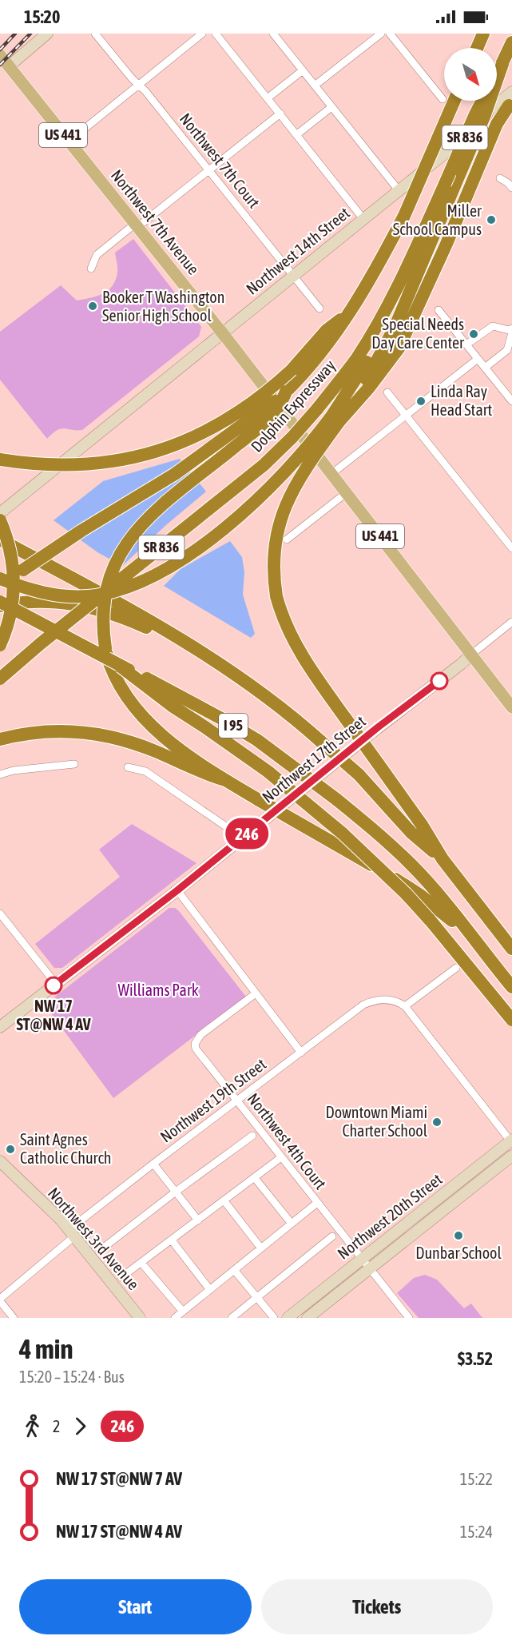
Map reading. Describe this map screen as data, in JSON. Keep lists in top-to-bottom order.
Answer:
{
  "streets": {
    "highway": ["SR 836", "Dolphin Expressway", "I 95"],
    "main road": ["US 441", "Northwest 7th Avenue"],
    "street": [
      "Northwest 7th Court",
      "Northwest 14th Street",
      "Northwest 17th Street",
      "Northwest 19th Street",
      "Northwest 4th Court",
      "Northwest 20th Street",
      "Northwest 3rd Avenue"
    ]
  },
  "crossings": [
    ["Northwest 7th Court", "Northwest 14th Street"],
    ["Northwest 7th Avenue", "Northwest 14th Street"],
    ["Northwest 7th Avenue", "Northwest 17th Street"],
    ["Northwest 19th Street", "Northwest 4th Court"],
    ["Northwest 19th Street", "Northwest 3rd Avenue"],
    ["Northwest 4th Court", "Northwest 20th Street"]
  ],
  "parks": ["Williams Park"],
  "places": [
    "Miller School Campus",
    "Booker T Washington Senior High School",
    "Special Needs Day Care Center",
    "Linda Ray Head Start",
    "NW 17 ST@NW 4 AV",
    "Downtown Miami Charter School",
    "Saint Agnes Catholic Church",
    "Dunbar School"
  ],
  "lines": ["bus line 246"],
  "north": "bottom right",
  "page": {
    "status": "15:20",
    "on_map": "246",
    "heading": ["4 min", "15:20 – 15:24 · Bus", "$3.52"],
    "legs": ["2", "246"],
    "list": [
      {
        "name": "NW 17 ST@NW 7 AV",
        "value": "15:22"
      },
      {
        "name": "NW 17 ST@NW 4 AV",
        "value": "15:24"
      }
    ],
    "buttons": ["Start", "Tickets"]
  }
}
